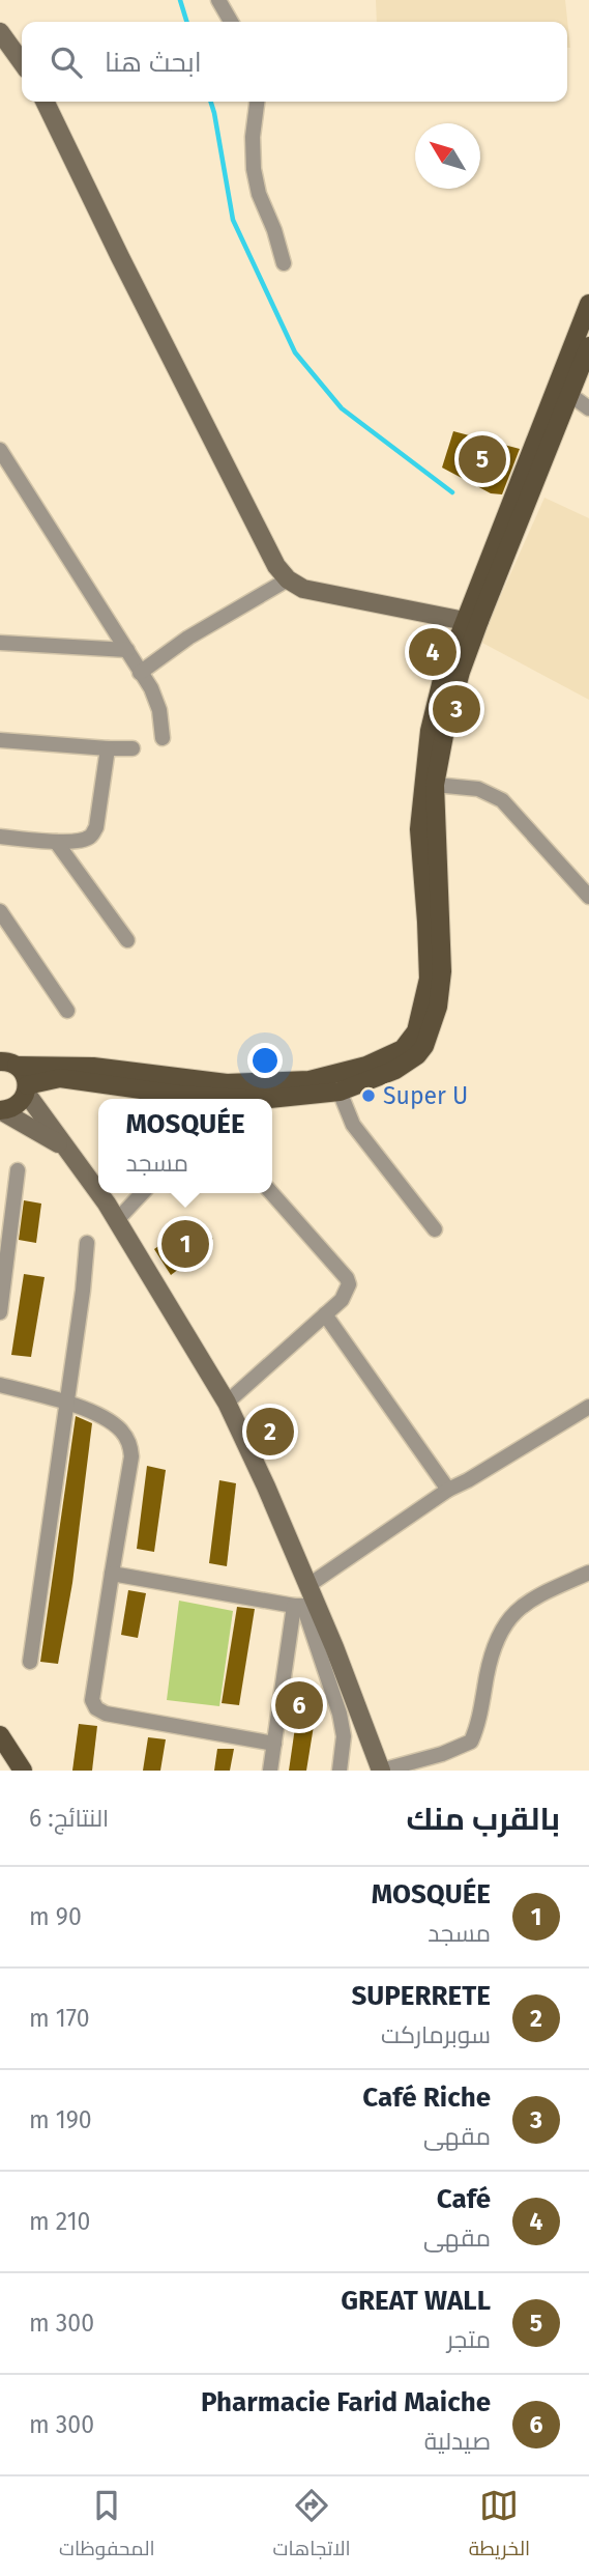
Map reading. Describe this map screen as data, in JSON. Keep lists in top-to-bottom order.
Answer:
{
  "places": ["Super U"],
  "north": "top left",
  "page": {
    "search": "ابحث هنا",
    "pins": [
      "5",
      "4",
      "3",
      "1",
      "2",
      "6"
    ],
    "popup": ["MOSQUÉE", "مسجد"],
    "heading": ["بالقرب منك", "النتائج: 6"],
    "list": [
      {
        "mark": "1",
        "name": "MOSQUÉE",
        "note": "مسجد",
        "value": "90 m"
      },
      {
        "mark": "2",
        "name": "SUPERRETE",
        "note": "سوبرماركت",
        "value": "170 m"
      },
      {
        "mark": "3",
        "name": "Café Riche",
        "note": "مقهى",
        "value": "190 m"
      },
      {
        "mark": "4",
        "name": "Café",
        "note": "مقهى",
        "value": "210 m"
      },
      {
        "mark": "5",
        "name": "GREAT WALL",
        "note": "متجر",
        "value": "300 m"
      },
      {
        "mark": "6",
        "name": "Pharmacie Farid Maiche",
        "note": "صيدلية",
        "value": "300 m"
      }
    ],
    "nav": ["الخريطة", "الاتجاهات", "المحفوظات"]
  }
}
